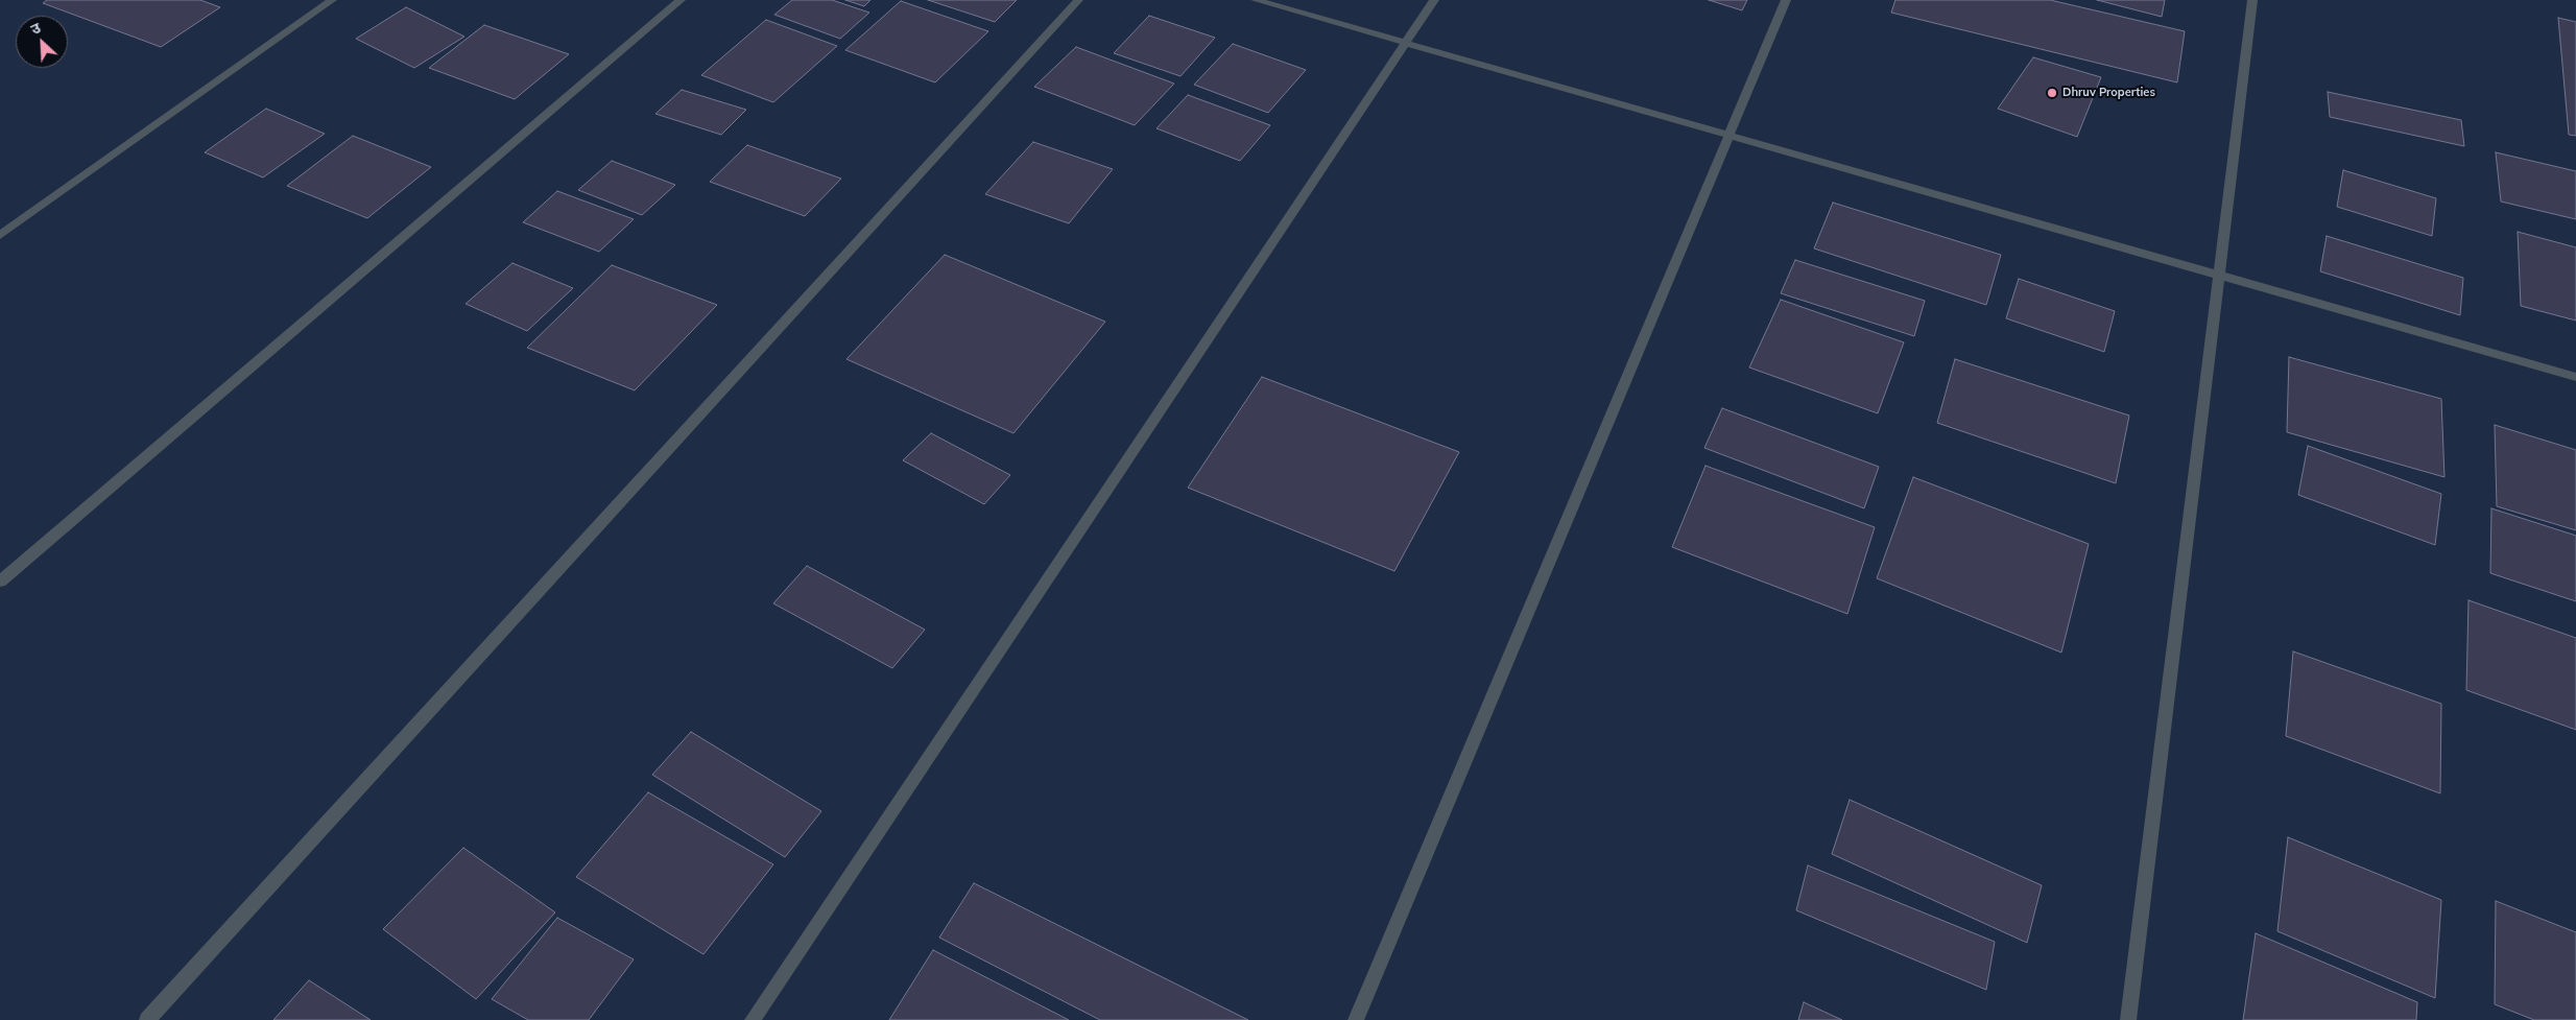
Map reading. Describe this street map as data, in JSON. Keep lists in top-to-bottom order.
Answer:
{
  "places": ["Dhruv Properties"],
  "north": "top left"
}
